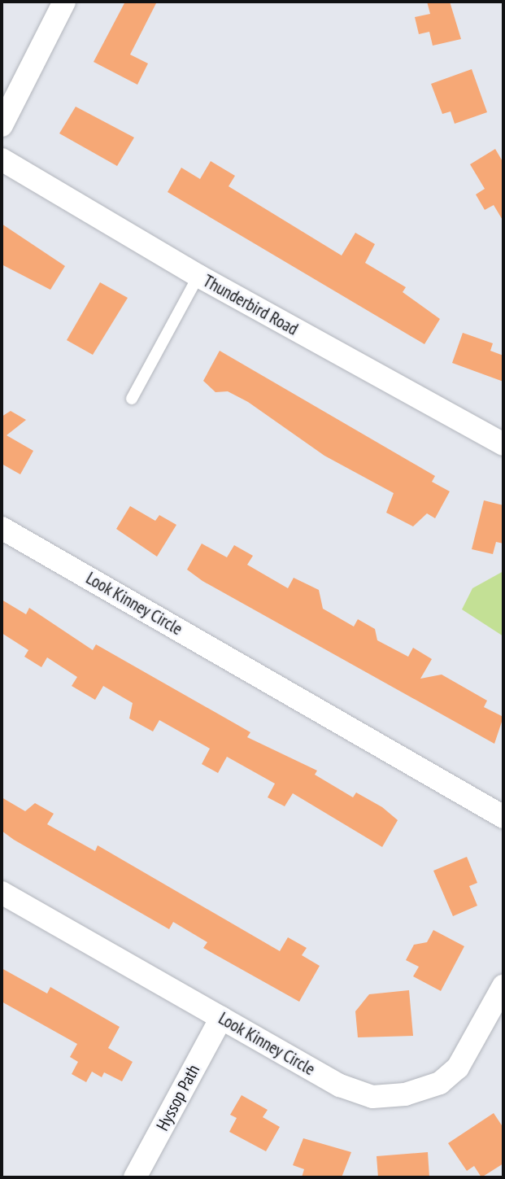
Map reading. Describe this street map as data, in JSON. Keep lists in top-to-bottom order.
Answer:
{
  "streets": {
    "street": ["Thunderbird Road", "Look Kinney Circle", "Hyssop Path"]
  },
  "crossings": [
    ["Look Kinney Circle", "Hyssop Path"]
  ]
}
